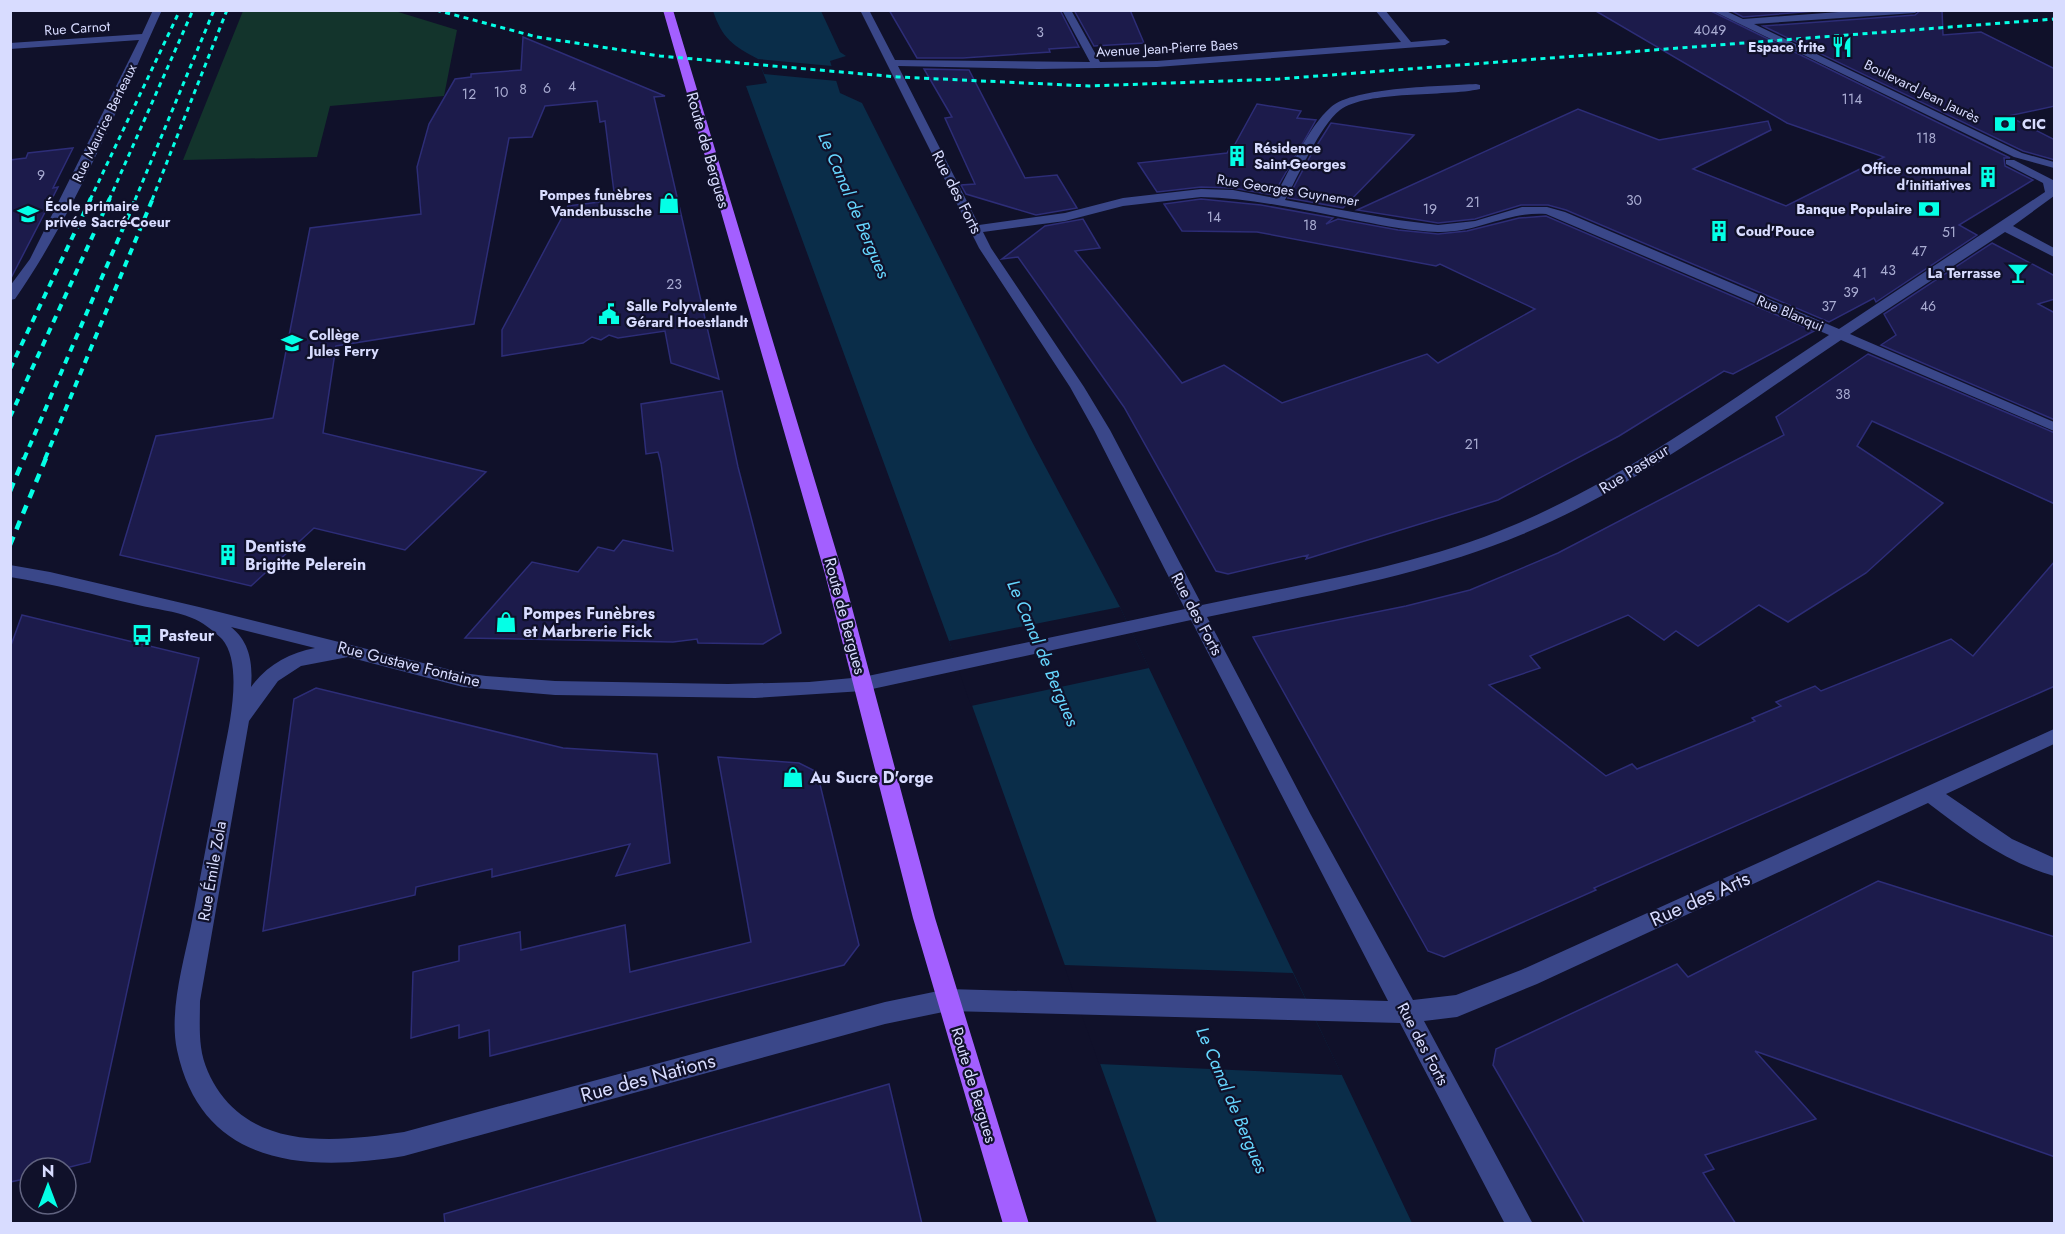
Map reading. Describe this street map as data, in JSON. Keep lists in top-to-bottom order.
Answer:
{
  "streets": {
    "main road": ["Route de Bergues"],
    "street": [
      "Rue Carnot",
      "Avenue Jean-Pierre Baes",
      "Boulevard Jean Jaurès",
      "Rue Maurice Berteaux",
      "Rue Georges Guynemer",
      "Rue des Forts",
      "Rue Blanqui",
      "Rue Pasteur",
      "Rue Gustave Fontaine",
      "Rue Émile Zola",
      "Rue des Arts",
      "Rue des Nations"
    ]
  },
  "crossings": [
    ["Rue Carnot", "Rue Maurice Berteaux"],
    ["Avenue Jean-Pierre Baes", "Rue des Forts"],
    ["Boulevard Jean Jaurès", "Rue Pasteur"],
    ["Route de Bergues", "Rue Gustave Fontaine"],
    ["Route de Bergues", "Rue des Nations"],
    ["Rue Georges Guynemer", "Rue des Forts"],
    ["Rue Georges Guynemer", "Rue Blanqui"],
    ["Rue des Forts", "Rue Pasteur"],
    ["Rue des Forts", "Rue des Arts"],
    ["Rue Blanqui", "Rue Pasteur"],
    ["Rue Pasteur", "Rue Gustave Fontaine"],
    ["Rue Gustave Fontaine", "Rue Émile Zola"],
    ["Rue Émile Zola", "Rue des Nations"],
    ["Rue des Arts", "Rue des Nations"]
  ],
  "water": ["Le Canal de Bergues"],
  "places": {
    "restaurant": ["Espace frite"],
    "bank": ["CIC", "Banque Populaire"],
    "building": [
      "Résidence Saint-Georges",
      "Office communal d'initiatives",
      "Coud'Pouce",
      "Dentiste Brigitte Pelerein"
    ],
    "shop": ["Pompes funèbres Vandenbussche", "Pompes Funèbres et Marbrerie Fick", "Au Sucre D'orge"],
    "school or university": ["École primaire privée Sacré-Coeur", "Collège Jules Ferry"],
    "bar": ["La Terrasse"],
    "public building": ["Salle Polyvalente Gérard Hoestlandt"],
    "bus stop": ["Pasteur"]
  },
  "house_numbers": [
    "4049",
    "3",
    "4",
    "6",
    "8",
    "10",
    "12",
    "114",
    "118",
    "9",
    "30",
    "21",
    "19",
    "14",
    "18",
    "51",
    "47",
    "43",
    "41",
    "23",
    "39",
    "37",
    "46",
    "38",
    "21"
  ],
  "north": "top"
}
